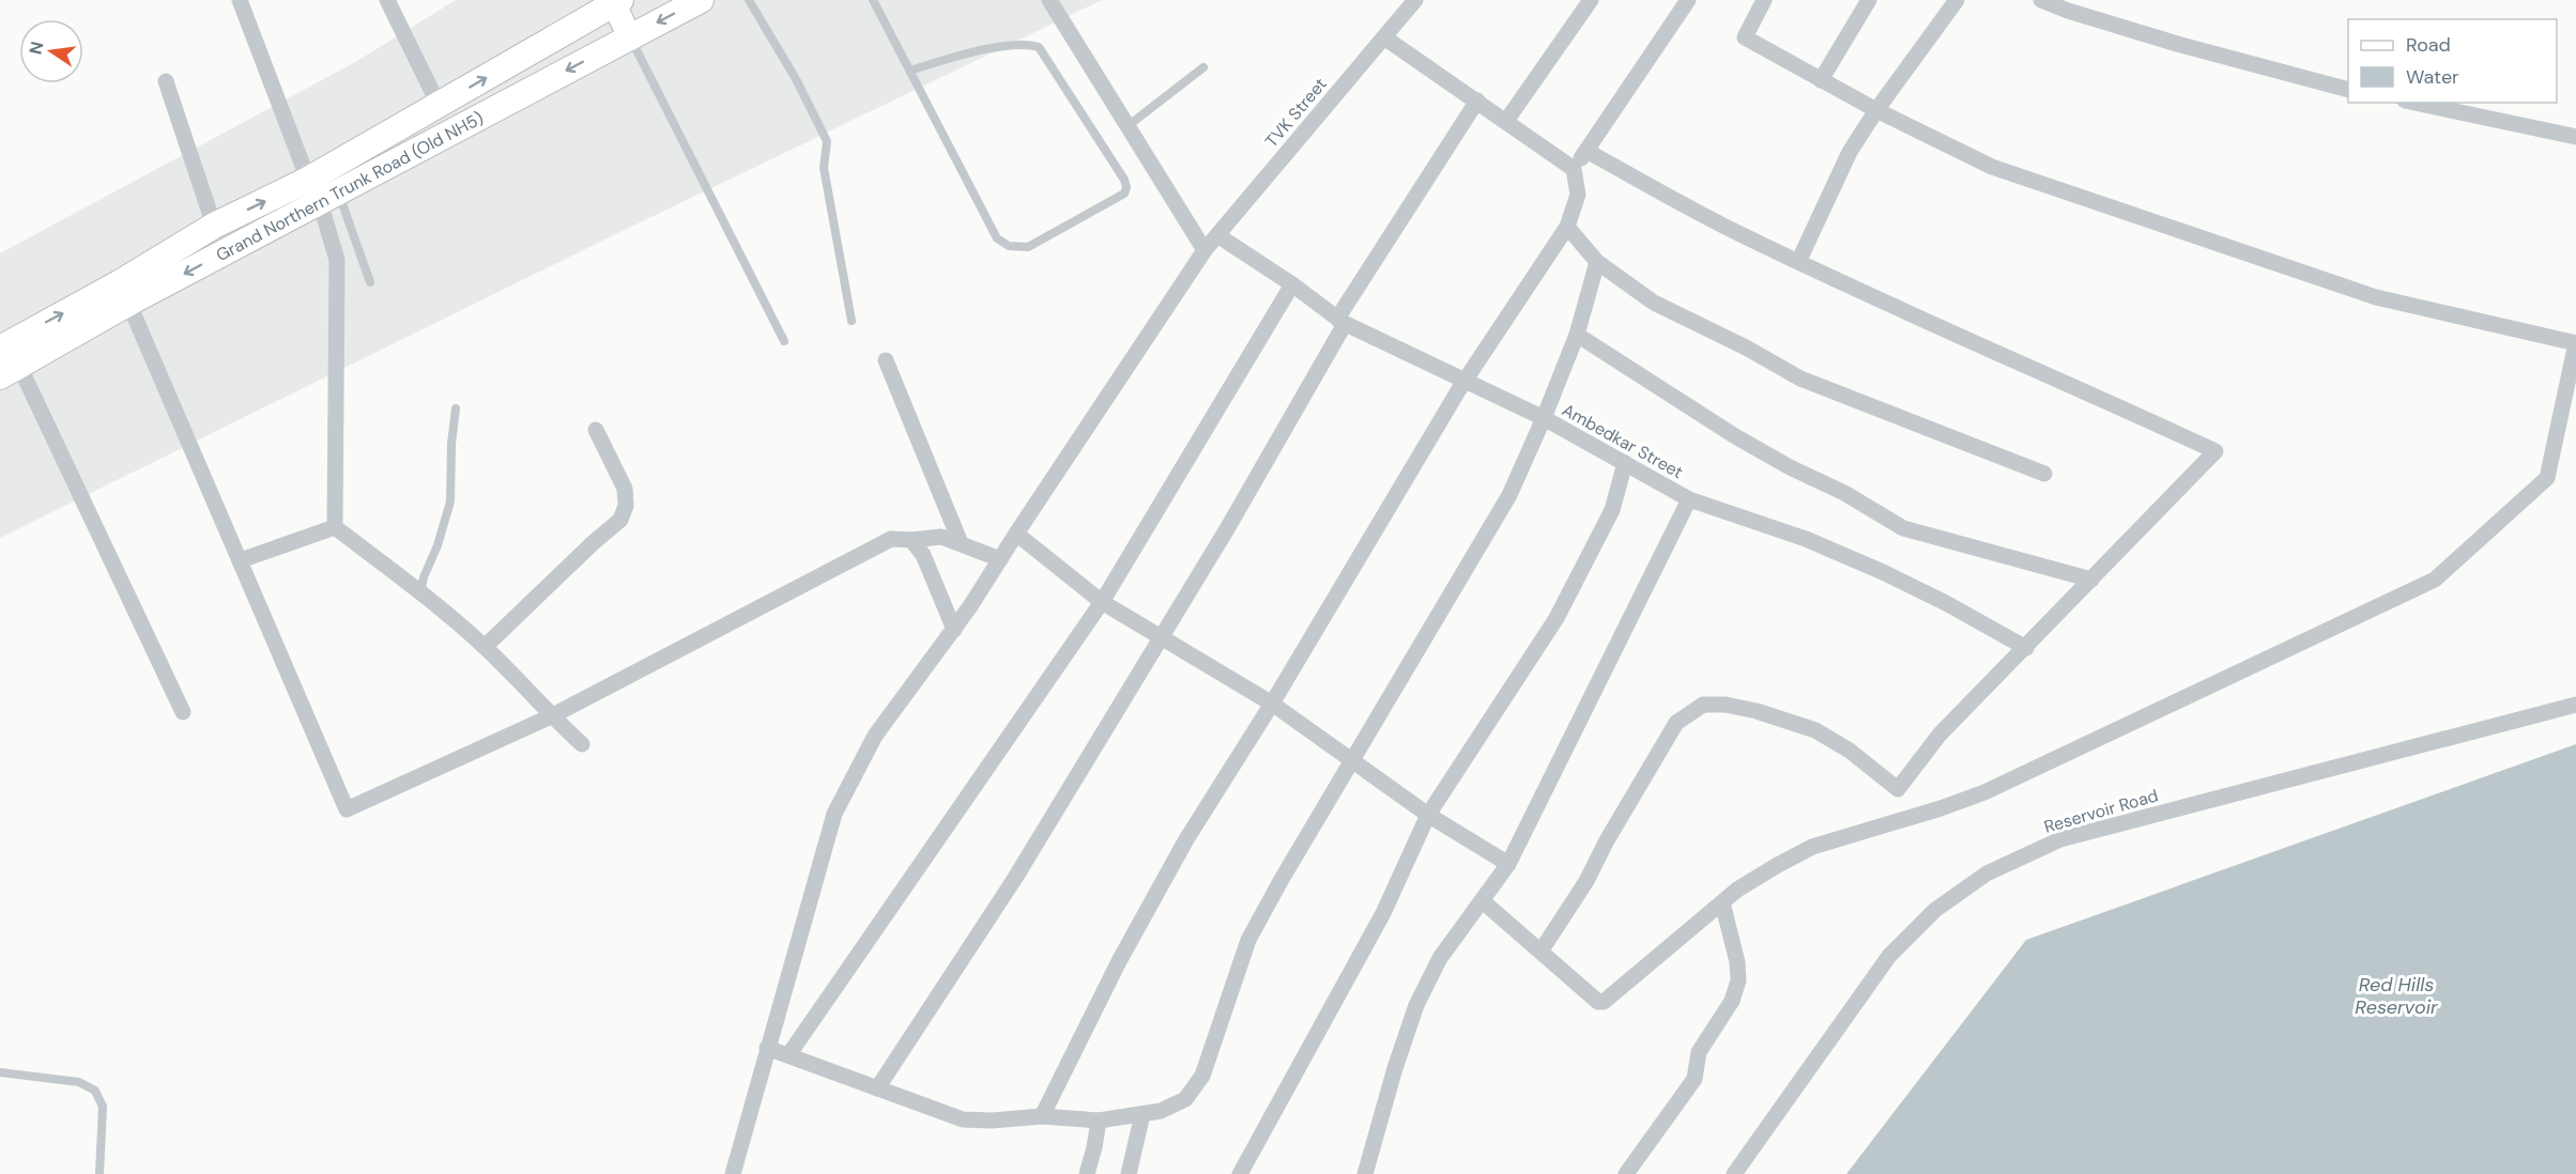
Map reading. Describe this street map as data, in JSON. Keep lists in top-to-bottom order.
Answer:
{
  "streets": {
    "main road": ["Grand Northern Trunk Road (Old NH5)"],
    "street": ["TVK Street", "Ambedkar Street", "Reservoir Road"]
  },
  "crossings": [
    ["TVK Street", "Ambedkar Street"]
  ],
  "water": ["Red Hills Reservoir"],
  "legend": ["Road", "Water"],
  "north": "left"
}
